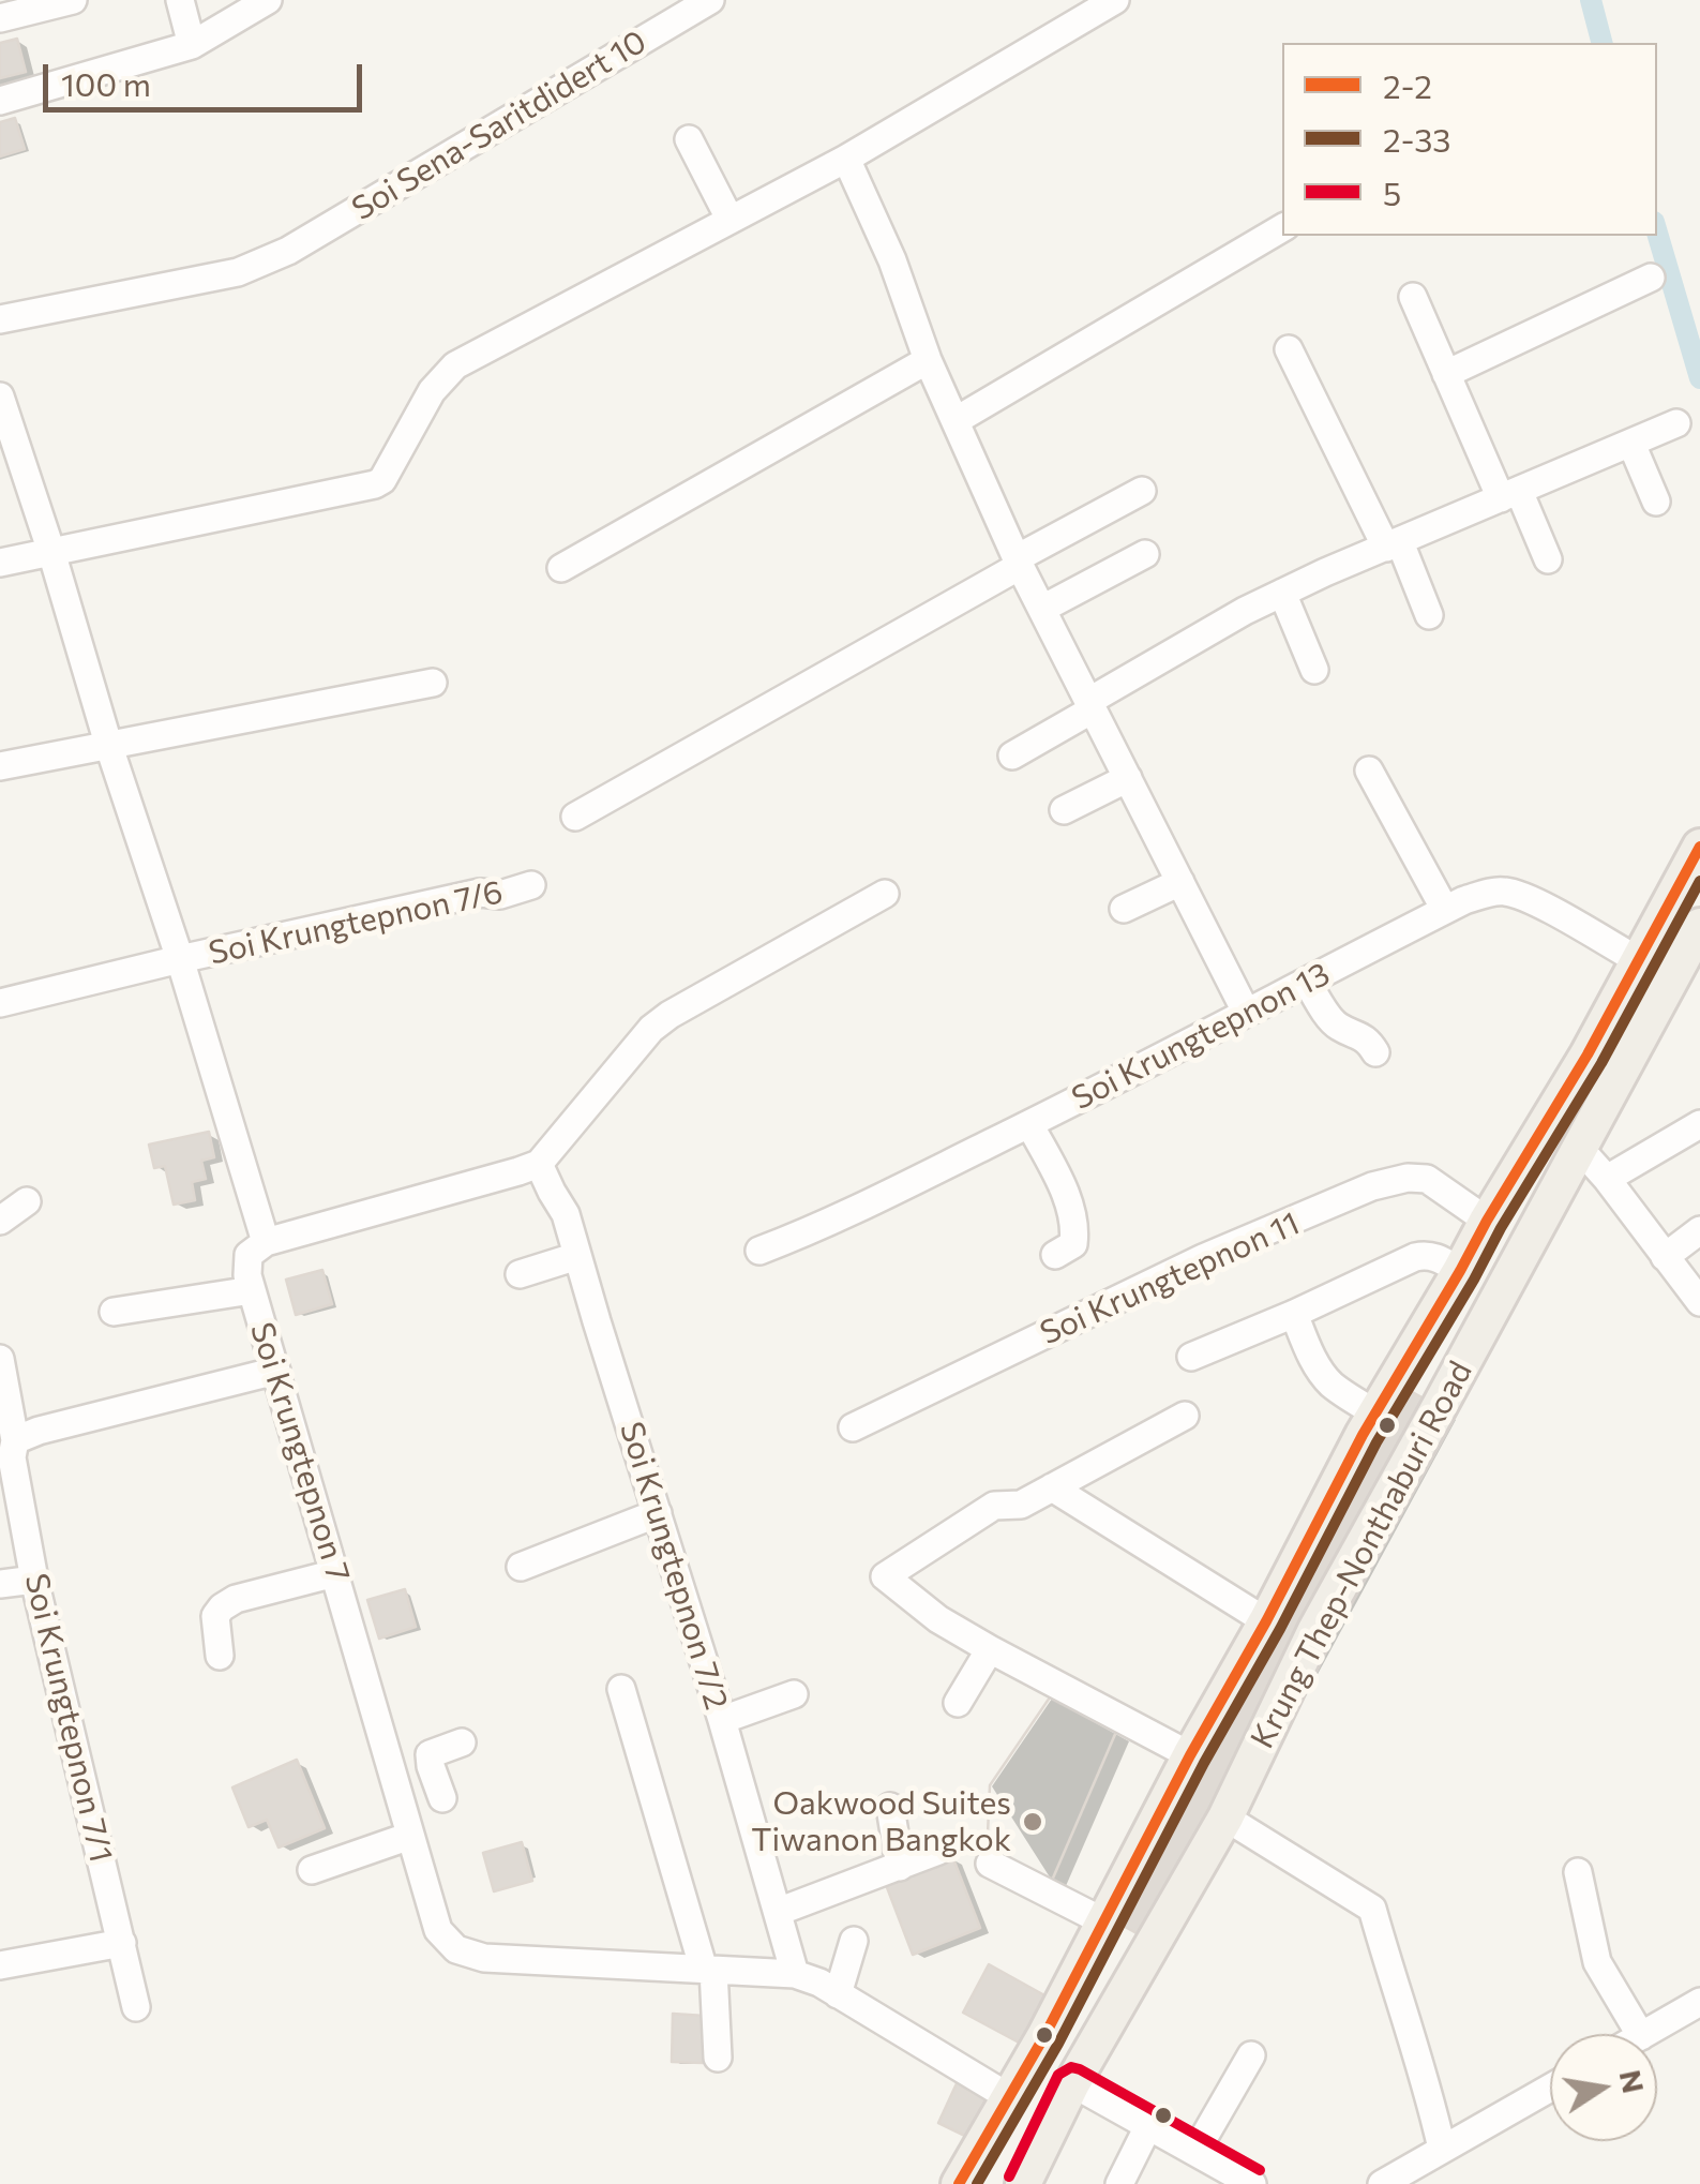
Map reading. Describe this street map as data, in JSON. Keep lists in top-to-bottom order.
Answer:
{
  "streets": {
    "main road": ["Krung Thep-Nonthaburi Road"],
    "street": [
      "Soi Sena-Saritdidert 10",
      "Soi Krungtepnon 7/6",
      "Soi Krungtepnon 13",
      "Soi Krungtepnon 11",
      "Soi Krungtepnon 7",
      "Soi Krungtepnon 7/2",
      "Soi Krungtepnon 7/1"
    ]
  },
  "crossings": [
    ["Soi Krungtepnon 13", "Krung Thep-Nonthaburi Road"],
    ["Soi Krungtepnon 11", "Krung Thep-Nonthaburi Road"],
    ["Soi Krungtepnon 7", "Krung Thep-Nonthaburi Road"],
    ["Soi Krungtepnon 7", "Soi Krungtepnon 7/2"]
  ],
  "places": ["Oakwood Suites Tiwanon Bangkok"],
  "lines": ["transit line 2-2", "transit line 2-33", "transit line 5"],
  "legend": ["2-2", "2-33", "5"],
  "scale_bar": "100 m",
  "north": "right"
}
